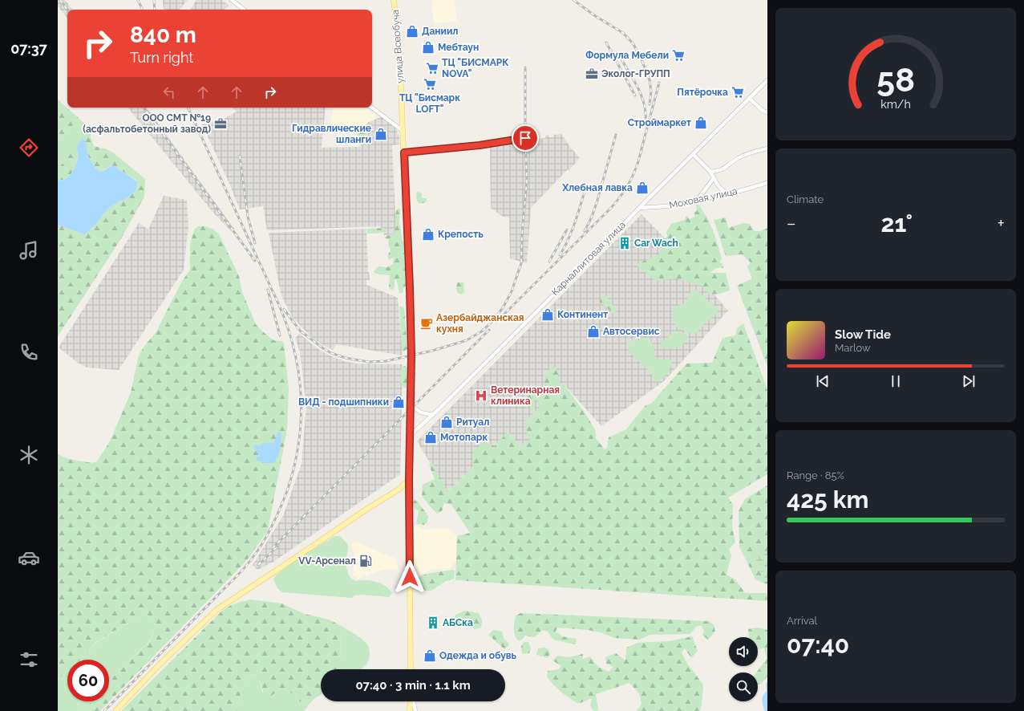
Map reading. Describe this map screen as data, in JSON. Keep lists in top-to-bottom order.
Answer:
{
  "streets": {
    "main road": ["улица Всеобуча"],
    "street": ["Моховая улица", "Карналлитовая улица"]
  },
  "crossings": [
    ["улица Всеобуча", "Карналлитовая улица"],
    ["Моховая улица", "Карналлитовая улица"]
  ],
  "places": {
    "shop": [
      "Даниил",
      "Мебтаун",
      "Строймаркет",
      "Гидравлические шланги",
      "Хлебная лавка",
      "Крепость",
      "Континент",
      "Автосервис",
      "ВИД - подшипники",
      "Ритуал",
      "Мотопарк",
      "Одежда и обувь"
    ],
    "supermarket": [
      "Формула Мебели",
      "ТЦ \"БИСМАРК NOVA\"",
      "ТЦ \"Бисмарк LOFT\"",
      "Пятёрочка"
    ],
    "office": ["Эколог-ГРУПП", "ООО СМТ №19 (асфальтобетонный завод)"],
    "building": ["Car Wach", "АБСка"],
    "cafe": ["Азербайджанская кухня"],
    "hospital": ["Ветеринарная клиника"],
    "fuel station": ["VV-Арсенал"]
  },
  "page": {
    "tabs": "07:37",
    "turn": ["840 m", "Turn right"],
    "tile": [
      "Climate",
      ["Range · 85%", "425 km"],
      ["Arrival", "07:40"]
    ],
    "heat": ["−", "21°", "+"],
    "song": ["Slow Tide", "Marlow"],
    "limit": "60",
    "trip": "07:40 · 3 min · 1.1 km",
    "gauge": ["58", "km/h"]
  }
}
